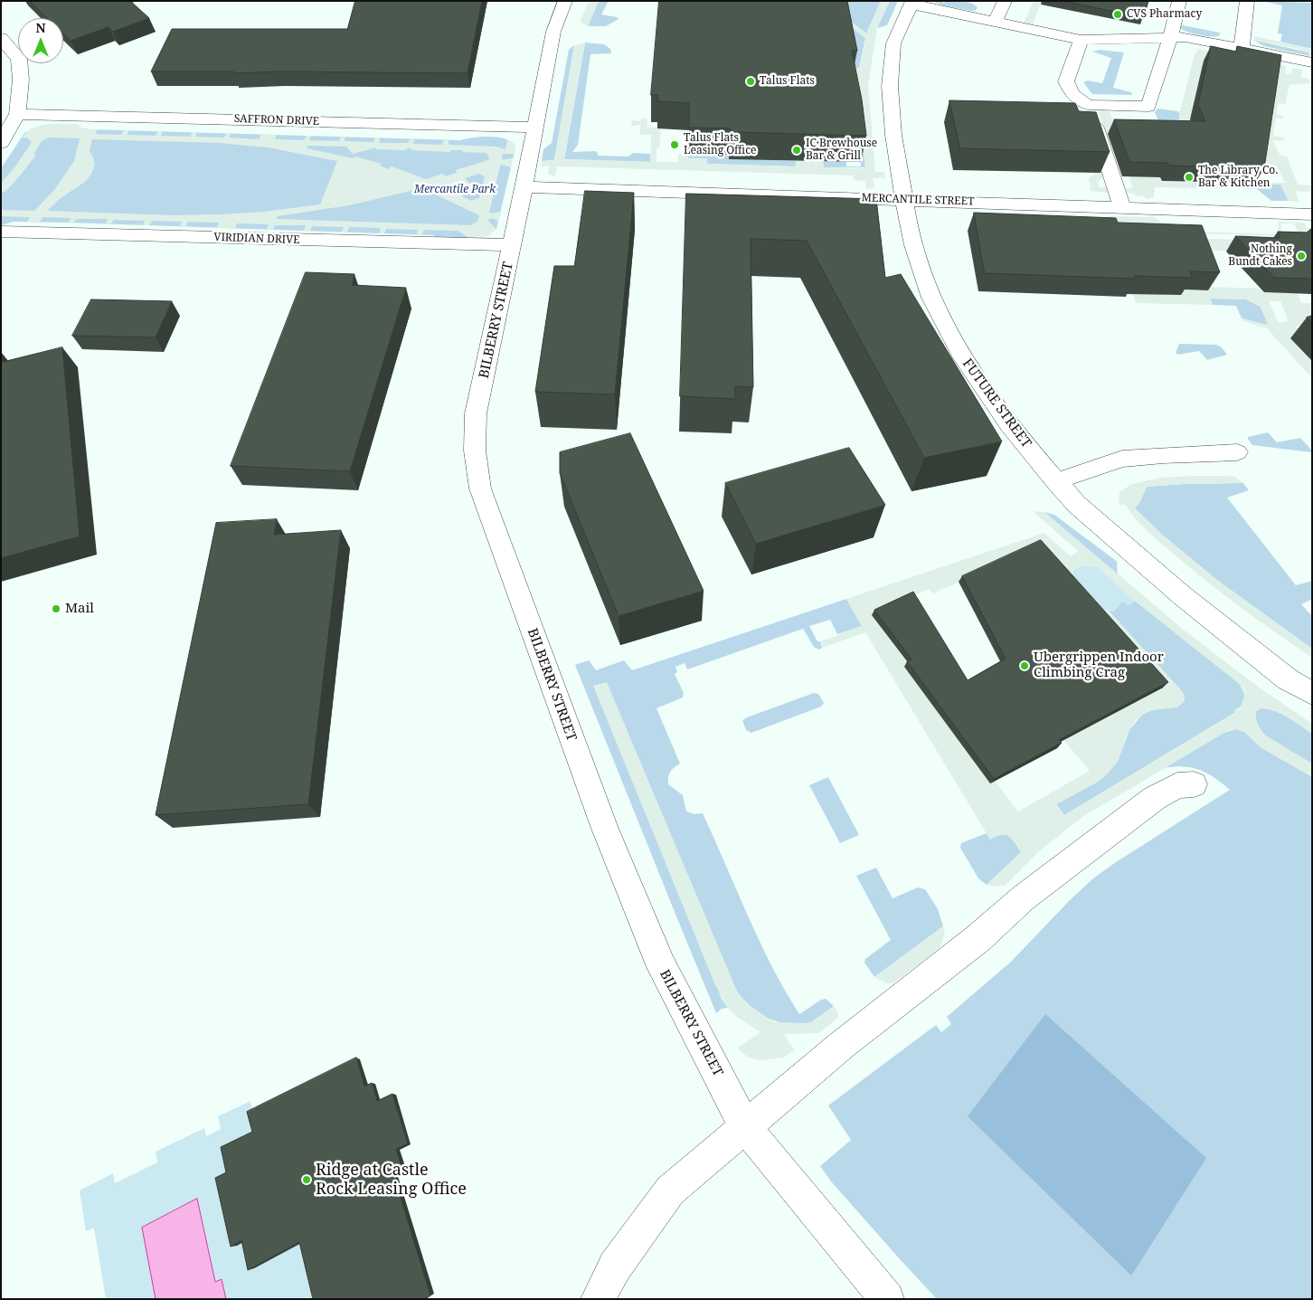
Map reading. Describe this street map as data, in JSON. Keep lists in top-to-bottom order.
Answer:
{
  "streets": {
    "street": [
      "SAFFRON DRIVE",
      "MERCANTILE STREET",
      "VIRIDIAN DRIVE",
      "BILBERRY STREET",
      "FUTURE STREET"
    ]
  },
  "crossings": [
    ["SAFFRON DRIVE", "BILBERRY STREET"],
    ["MERCANTILE STREET", "BILBERRY STREET"],
    ["MERCANTILE STREET", "FUTURE STREET"],
    ["VIRIDIAN DRIVE", "BILBERRY STREET"]
  ],
  "parks": ["Mercantile Park"],
  "places": [
    "CVS Pharmacy",
    "Talus Flats",
    "Talus Flats Leasing Office",
    "IC Brewhouse Bar & Grill",
    "The Library Co. Bar & Kitchen",
    "Nothing Bundt Cakes",
    "Mail",
    "Ubergrippen Indoor Climbing Crag",
    "Ridge at Castle Rock Leasing Office"
  ],
  "north": "top"
}
